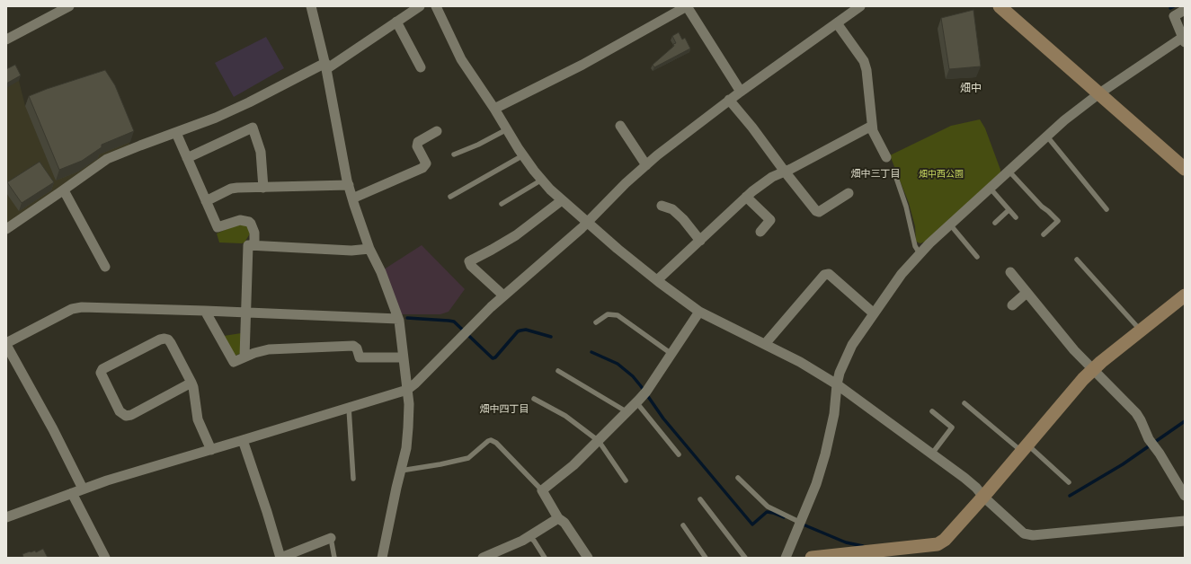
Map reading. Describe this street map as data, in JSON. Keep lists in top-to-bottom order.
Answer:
{
  "districts": ["畑中", "畑中三丁目", "畑中四丁目"],
  "parks": ["畑中西公園"]
}
